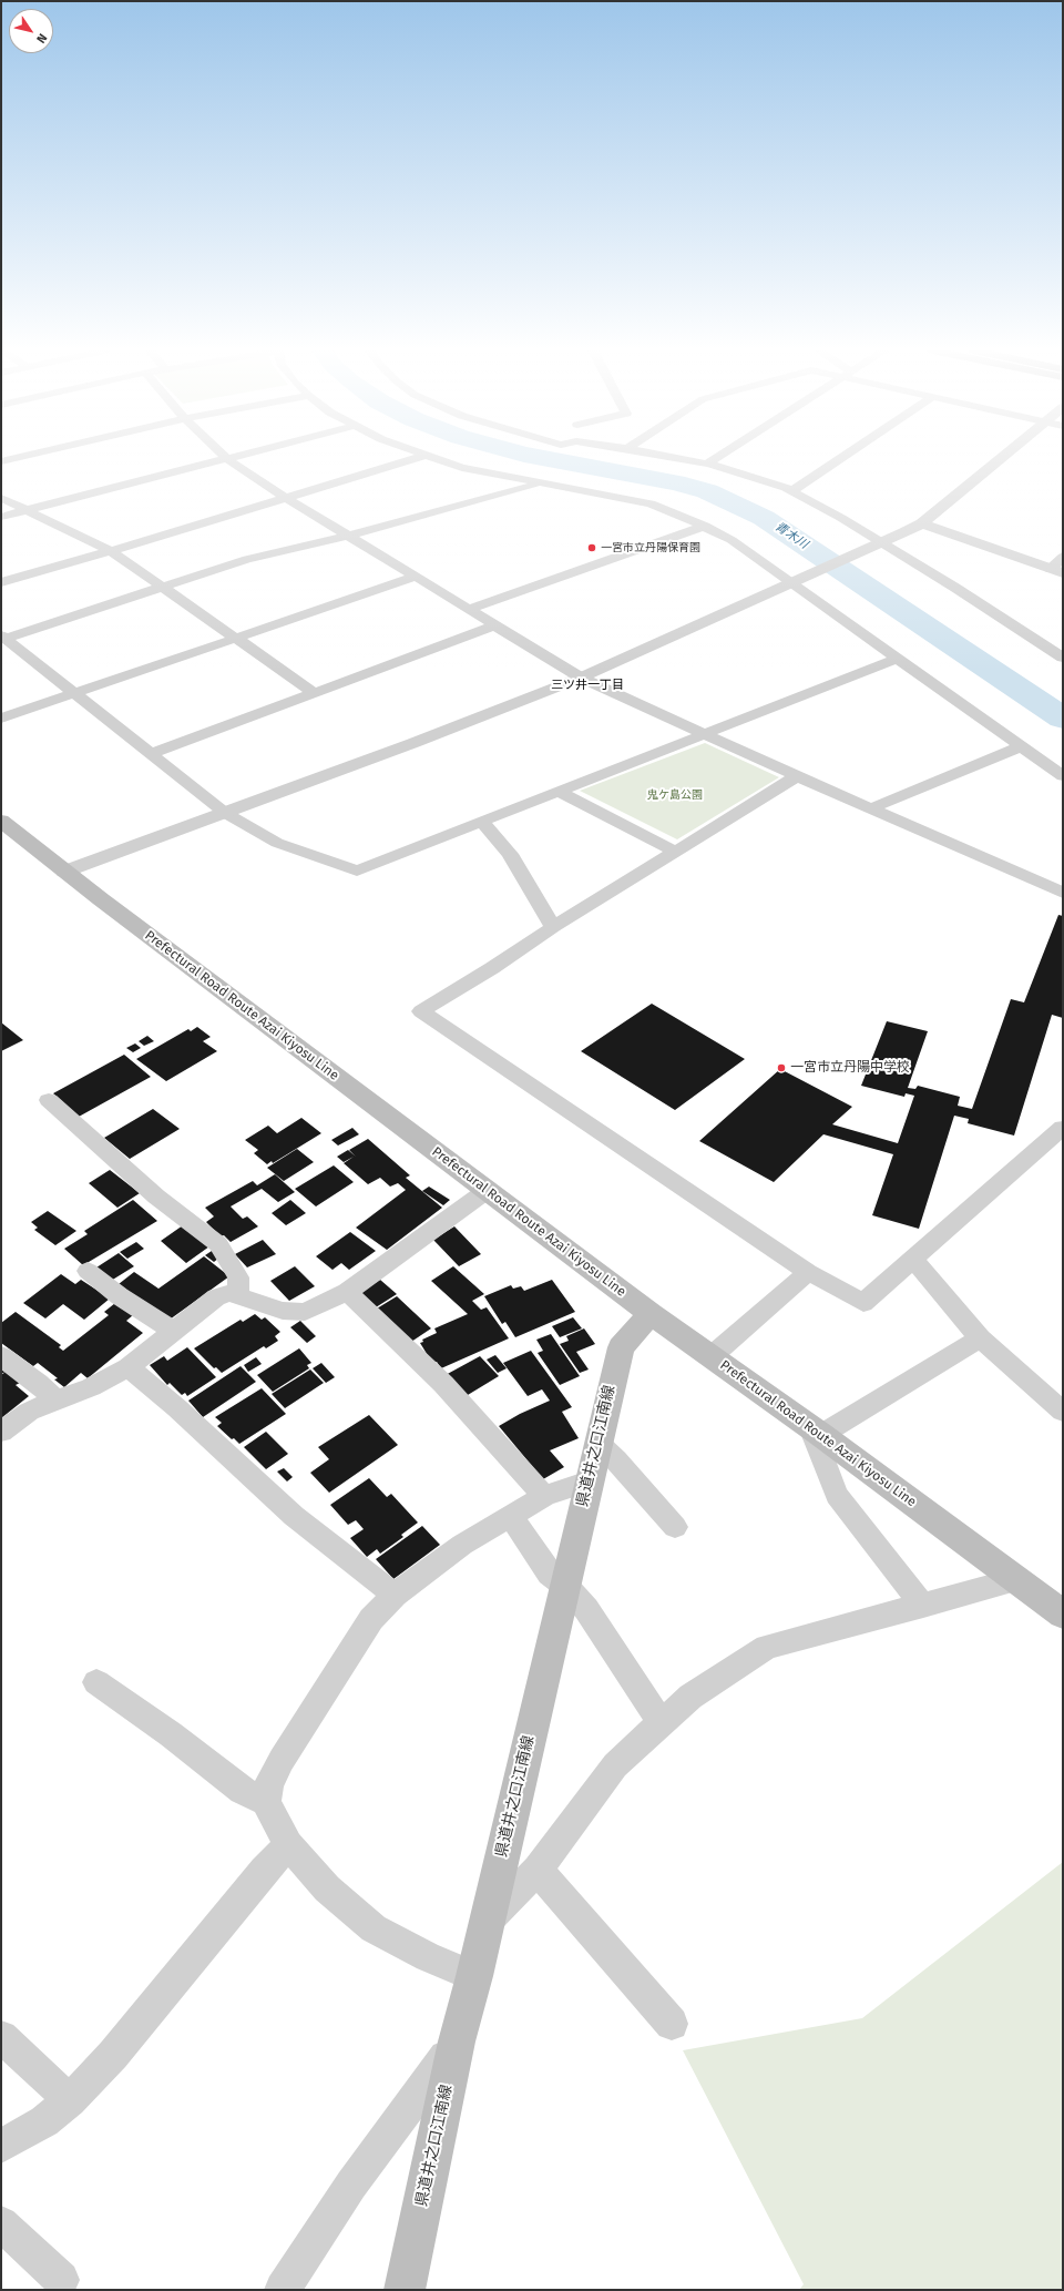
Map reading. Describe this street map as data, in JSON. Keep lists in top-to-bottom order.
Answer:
{
  "streets": {
    "main road": ["Prefectural Road Route Azai Kiyosu Line", "県道井之口江南線"]
  },
  "crossings": [
    ["Prefectural Road Route Azai Kiyosu Line", "県道井之口江南線"]
  ],
  "districts": ["三ツ井一丁目"],
  "water": ["青木川"],
  "parks": ["鬼ケ島公園"],
  "places": ["一宮市立丹陽保育園", "一宮市立丹陽中学校"],
  "north": "bottom right"
}
